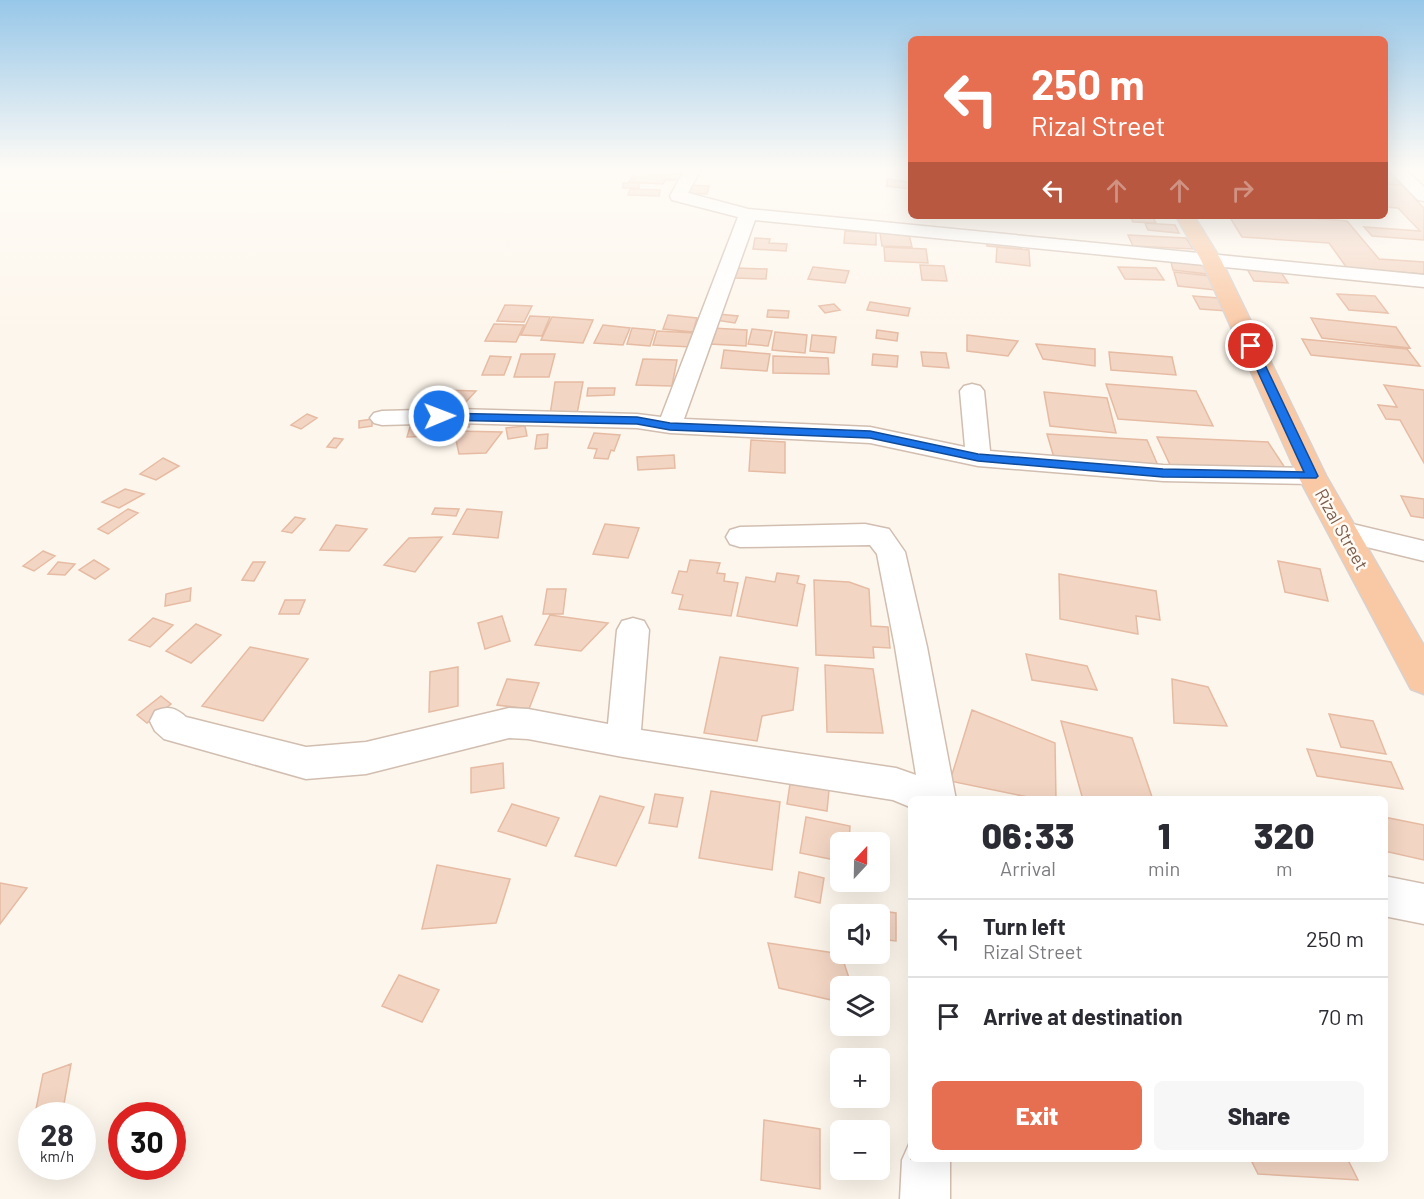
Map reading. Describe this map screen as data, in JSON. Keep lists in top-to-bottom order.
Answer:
{
  "streets": {
    "highway": ["Rizal Street"]
  },
  "north": "top",
  "page": {
    "turn": ["250 m", "Rizal Street"],
    "eta": [
      "06:33",
      "Arrival",
      "1",
      "min",
      "320",
      "m"
    ],
    "map_buttons": ["+", "−"],
    "list": [
      {
        "name": "Turn left",
        "note": "Rizal Street",
        "value": "250 m"
      },
      {
        "name": "Arrive at destination",
        "value": "70 m"
      }
    ],
    "buttons": ["Exit", "Share"],
    "speed": "28 km/h",
    "limit": "30"
  }
}
